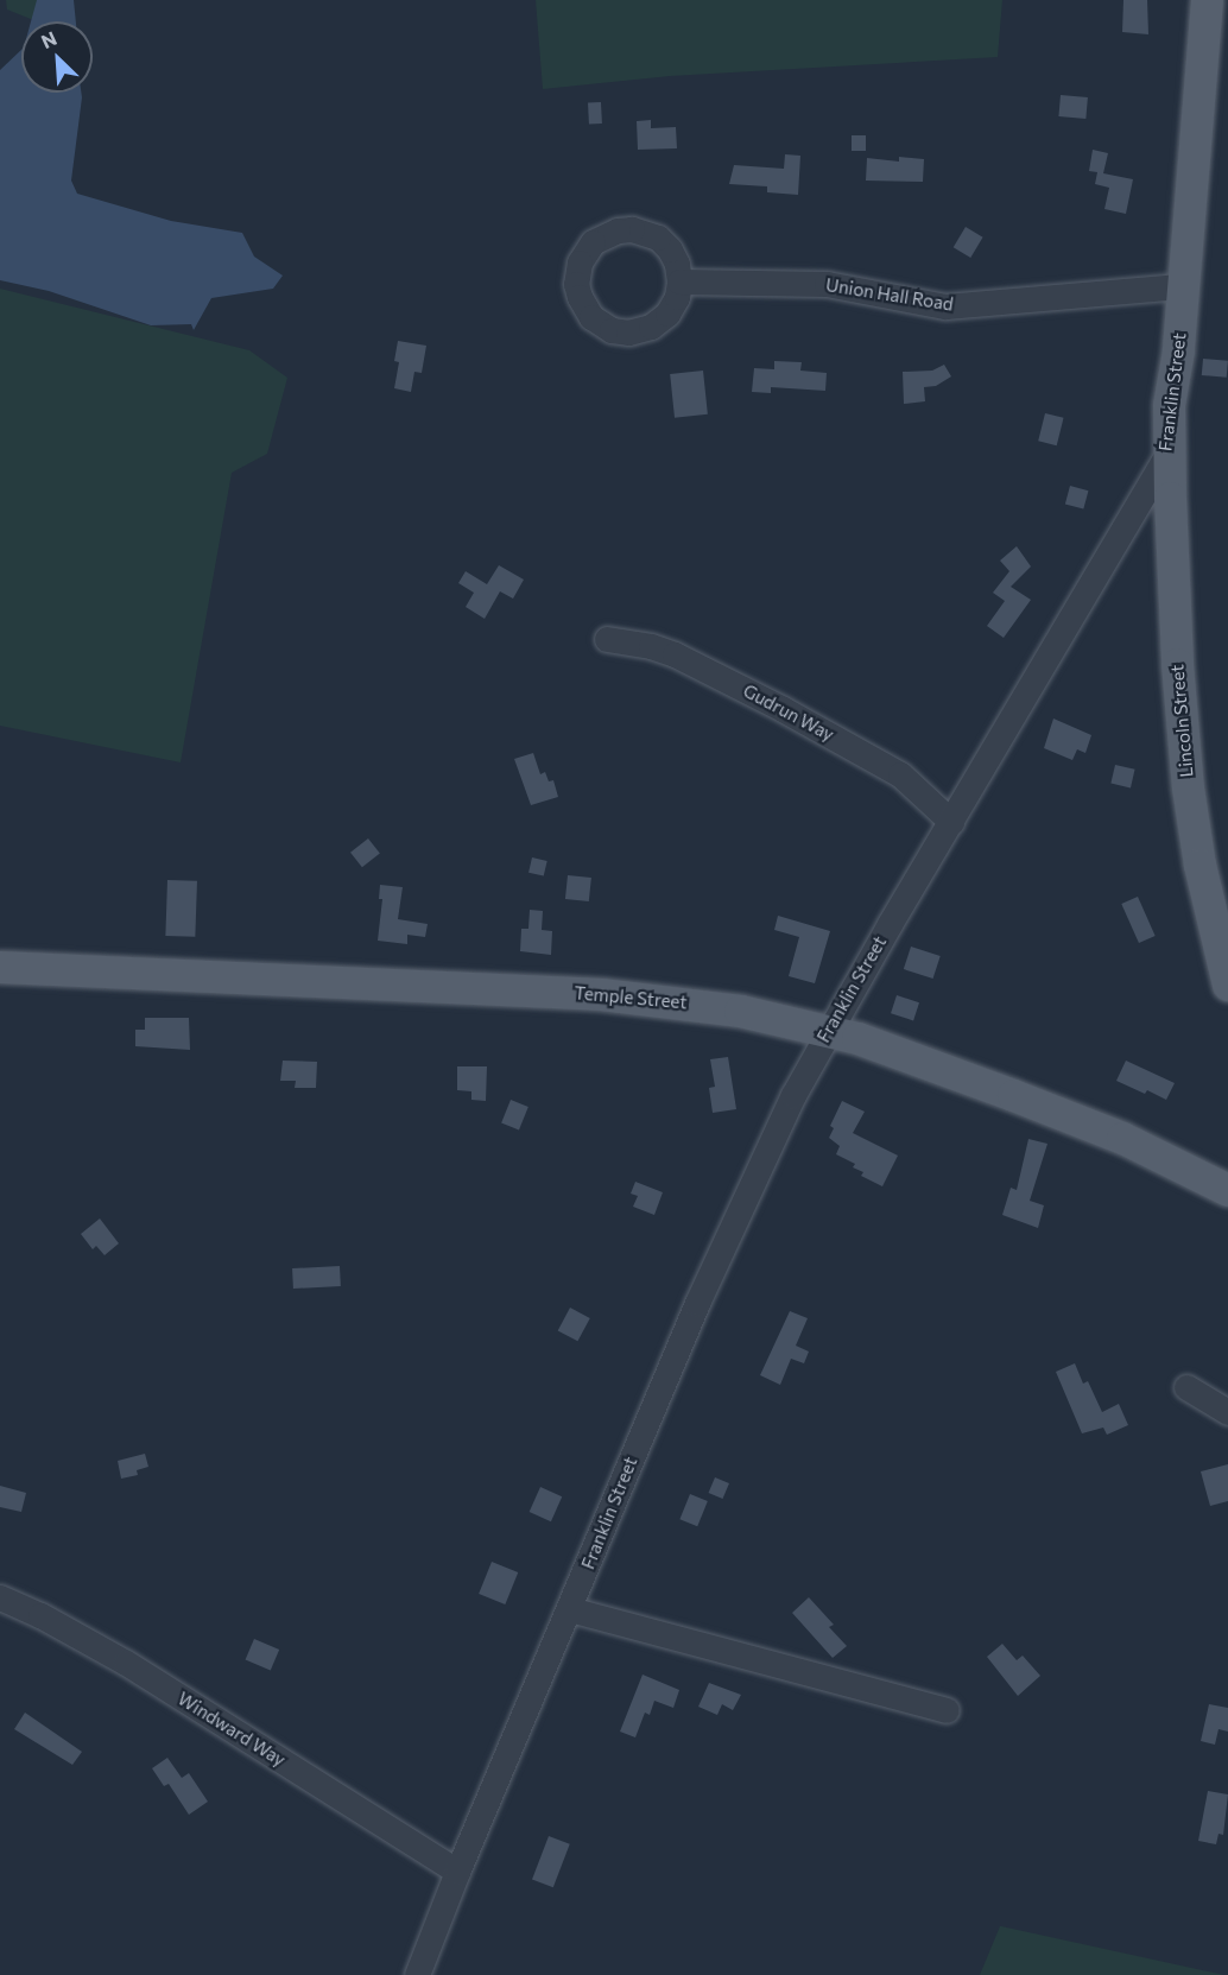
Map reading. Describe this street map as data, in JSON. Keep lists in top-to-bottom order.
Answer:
{
  "streets": {
    "main road": ["Franklin Street", "Lincoln Street", "Temple Street"],
    "street": ["Union Hall Road", "Gudrun Way", "Windward Way"]
  },
  "crossings": [
    ["Union Hall Road", "Franklin Street"],
    ["Franklin Street", "Gudrun Way"],
    ["Franklin Street", "Lincoln Street"],
    ["Franklin Street", "Temple Street"],
    ["Franklin Street", "Windward Way"]
  ],
  "north": "top left"
}
